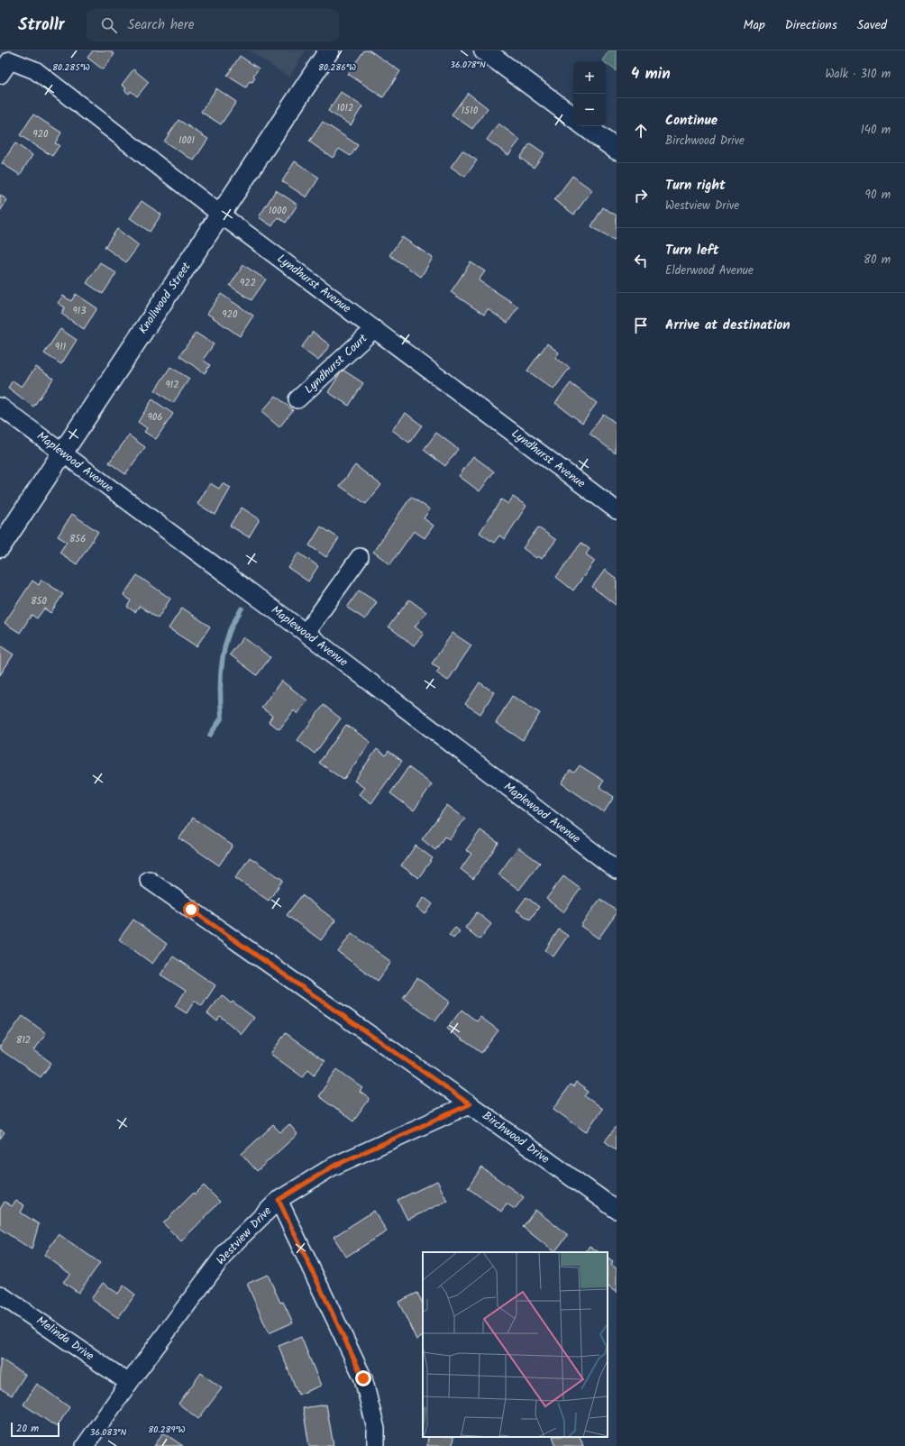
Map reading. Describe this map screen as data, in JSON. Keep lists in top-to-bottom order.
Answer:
{
  "streets": {
    "main road": ["Knollwood Street"],
    "street": [
      "Lyndhurst Avenue",
      "Lyndhurst Court",
      "Maplewood Avenue",
      "Birchwood Drive",
      "Westview Drive",
      "Melinda Drive"
    ]
  },
  "crossings": [
    ["Lyndhurst Avenue", "Knollwood Street"],
    ["Lyndhurst Avenue", "Lyndhurst Court"],
    ["Knollwood Street", "Maplewood Avenue"],
    ["Birchwood Drive", "Westview Drive"],
    ["Westview Drive", "Melinda Drive"]
  ],
  "house_numbers": [
    "1012",
    "1510",
    "920",
    "1001",
    "1000",
    "922",
    "913",
    "920",
    "911",
    "912",
    "906",
    "856",
    "850",
    "812"
  ],
  "scale_bar": "20 m",
  "page": {
    "header": "Strollr",
    "search": "Search here",
    "nav": ["Map", "Directions", "Saved"],
    "heading": ["4 min", "Walk · 310 m"],
    "map_buttons": ["+", "−"],
    "list": [
      ["Continue", "Birchwood Drive", "140 m"],
      ["Turn right", "Westview Drive", "90 m"],
      ["Turn left", "Elderwood Avenue", "80 m"],
      "Arrive at destination"
    ],
    "scale": "20 m"
  },
  "coordinates": [
    "36.078°N",
    "80.285°W",
    "80.286°W",
    "80.289°W",
    "36.083°N"
  ]
}
